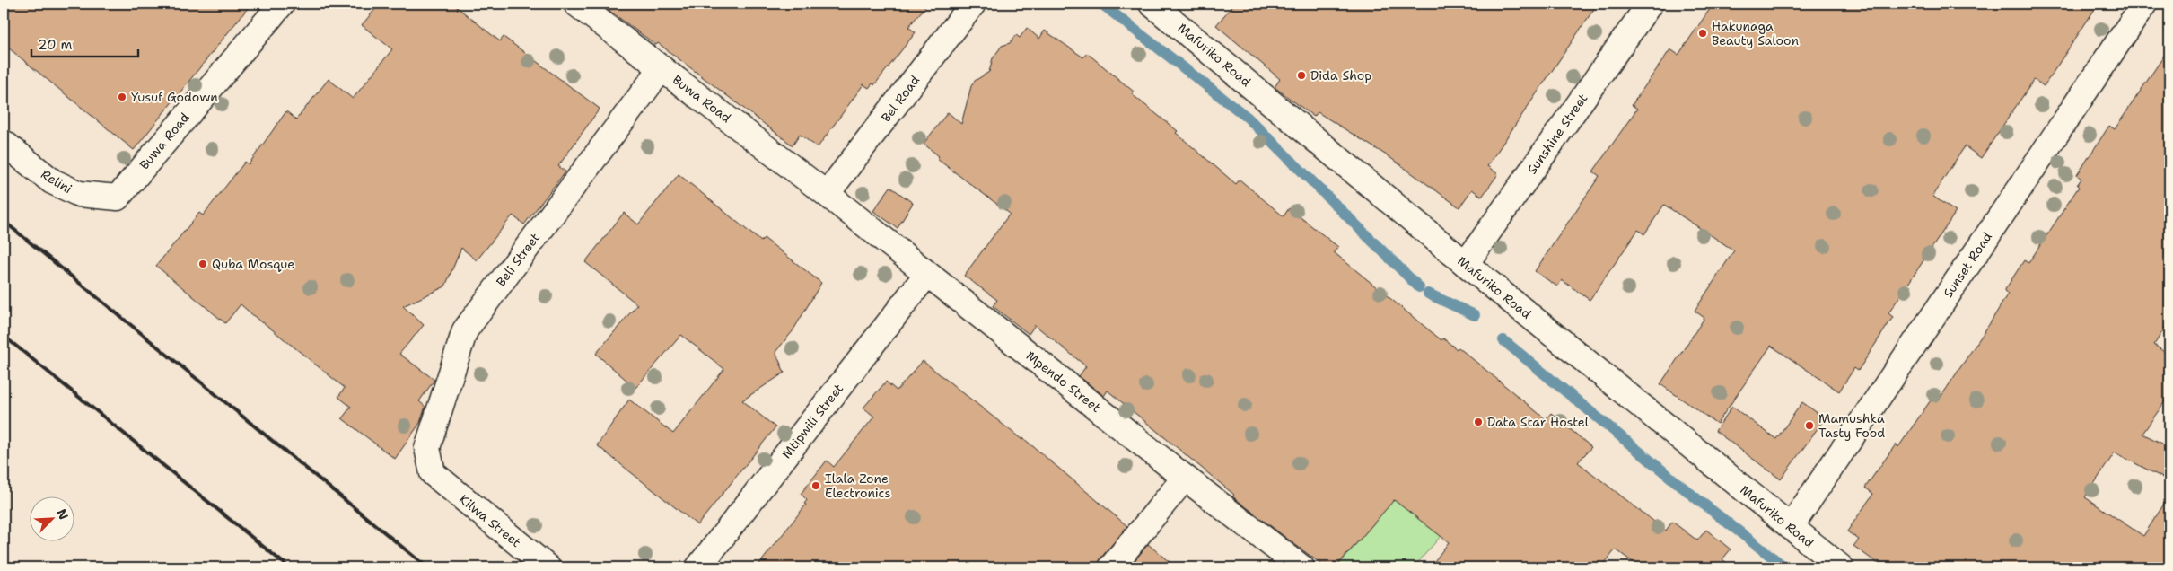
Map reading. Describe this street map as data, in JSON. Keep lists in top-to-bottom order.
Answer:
{
  "streets": {
    "street": [
      "Mafuriko Road",
      "Buwa Road",
      "Bel Road",
      "Sunshine Street",
      "Relini",
      "Beli Street",
      "Sunset Road",
      "Mpendo Street",
      "Mtipwili Street",
      "Kilwa Street"
    ]
  },
  "crossings": [
    ["Mafuriko Road", "Sunshine Street"],
    ["Mafuriko Road", "Sunset Road"],
    ["Buwa Road", "Bel Road"],
    ["Buwa Road", "Relini"],
    ["Buwa Road", "Beli Street"],
    ["Buwa Road", "Mpendo Street"],
    ["Bel Road", "Mpendo Street"],
    ["Beli Street", "Kilwa Street"],
    ["Mpendo Street", "Mtipwili Street"]
  ],
  "places": [
    "Hakunaga Beauty Saloon",
    "Dida Shop",
    "Yusuf Godown",
    "Quba Mosque",
    "Data Star Hostel",
    "Mamushka Tasty Food",
    "Ilala Zone Electronics"
  ],
  "scale_bar": "20 m",
  "north": "top right"
}
